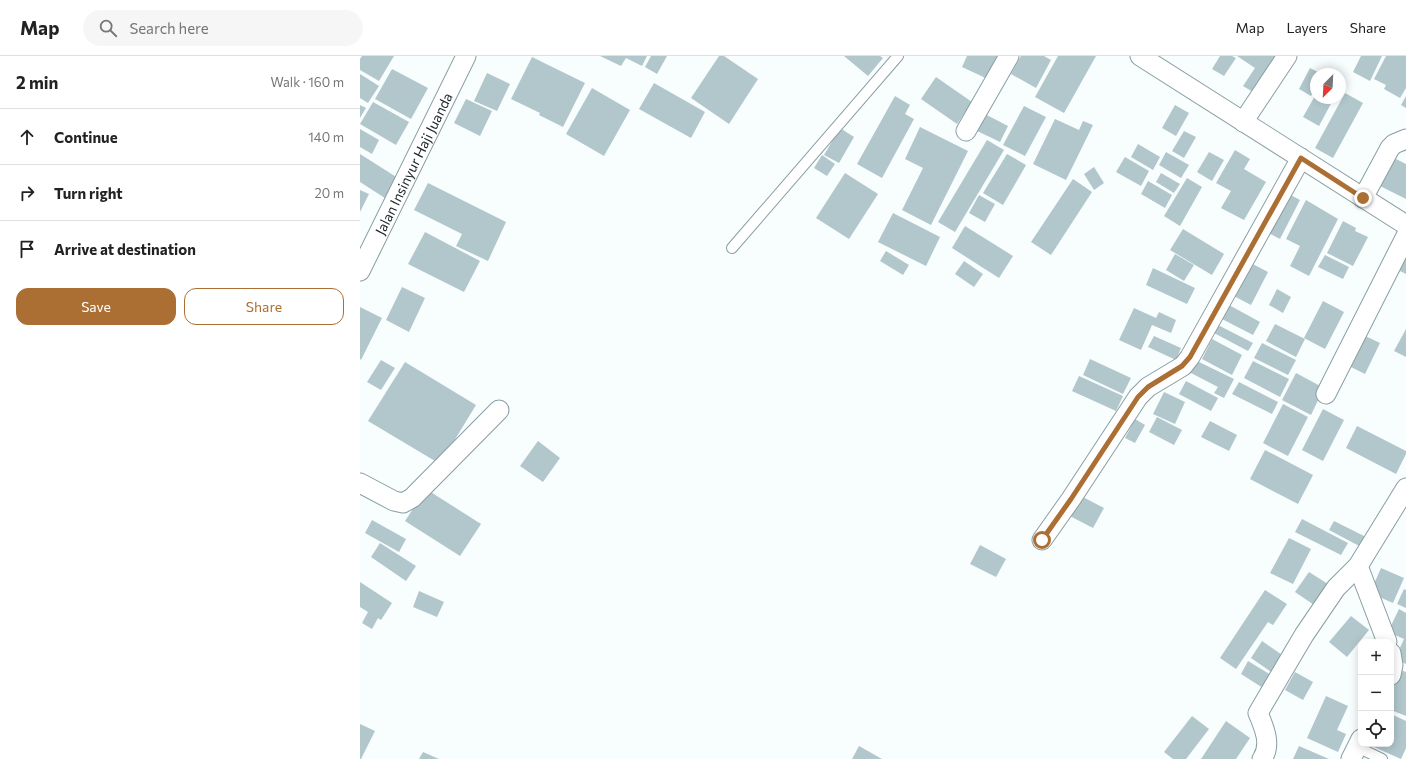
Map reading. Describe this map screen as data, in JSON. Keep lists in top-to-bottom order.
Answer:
{
  "streets": {
    "street": ["Jalan Insinyur Haji Juanda"]
  },
  "north": "bottom left",
  "page": {
    "header": "Map",
    "search": "Search here",
    "nav": ["Map", "Layers", "Share"],
    "heading": ["2 min", "Walk · 160 m"],
    "list": [
      ["Continue", "140 m"],
      ["Turn right", "20 m"],
      "Arrive at destination"
    ],
    "buttons": ["Save", "Share"],
    "map_buttons": ["+", "−"]
  }
}
